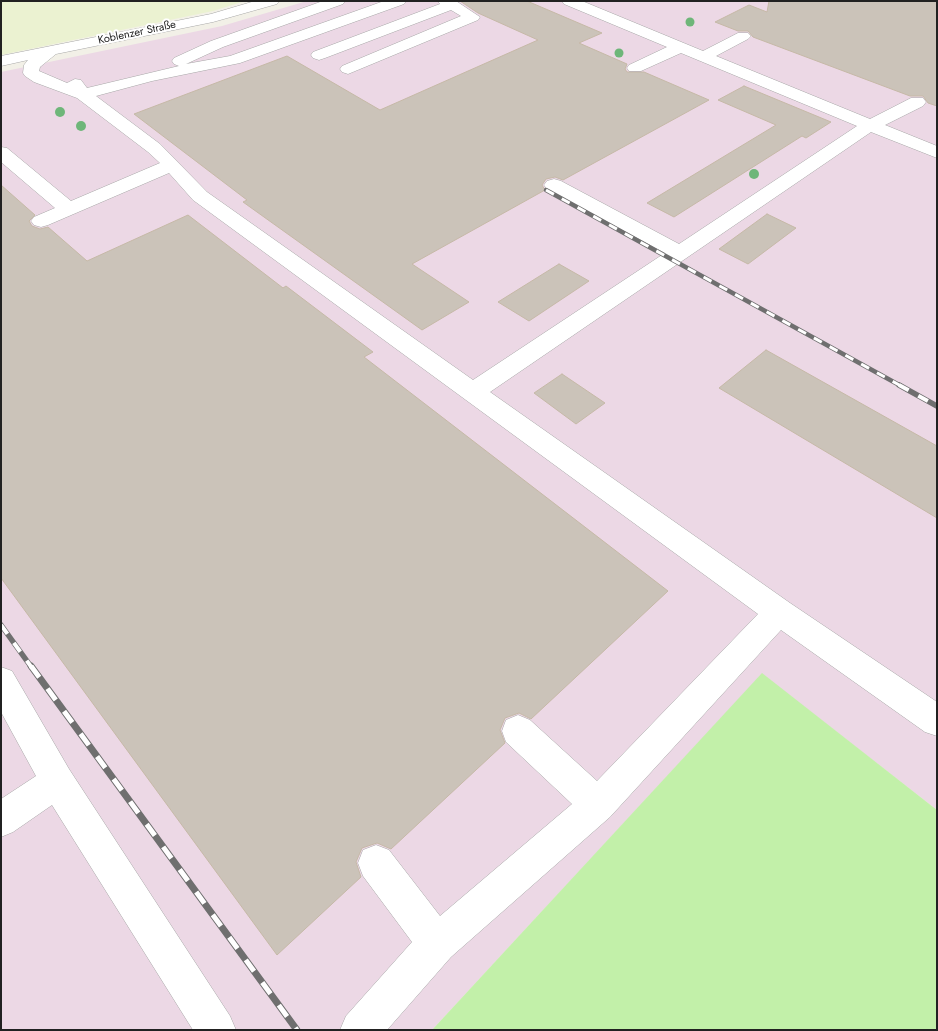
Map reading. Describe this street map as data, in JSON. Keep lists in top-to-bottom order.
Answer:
{
  "streets": {
    "street": ["Koblenzer Straße"]
  }
}
